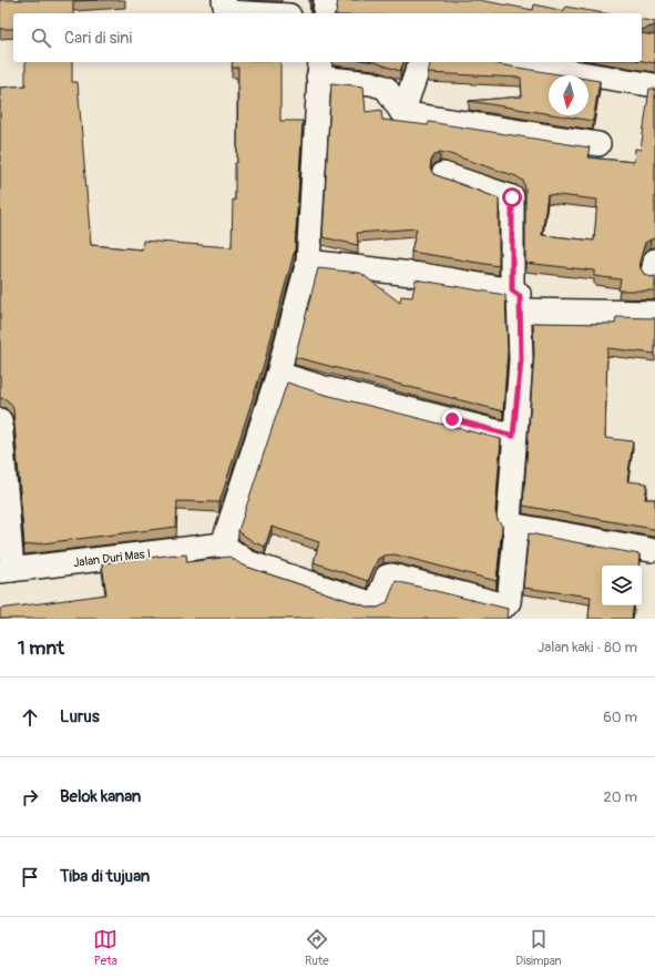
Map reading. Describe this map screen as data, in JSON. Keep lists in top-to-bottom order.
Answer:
{
  "streets": {
    "street": ["Jalan Duri Mas I"]
  },
  "north": "bottom",
  "page": {
    "search": "Cari di sini",
    "heading": ["1 mnt", "Jalan kaki · 80 m"],
    "list": [
      ["Lurus", "60 m"],
      ["Belok kanan", "20 m"],
      "Tiba di tujuan"
    ],
    "nav": ["Peta", "Rute", "Disimpan"]
  }
}
